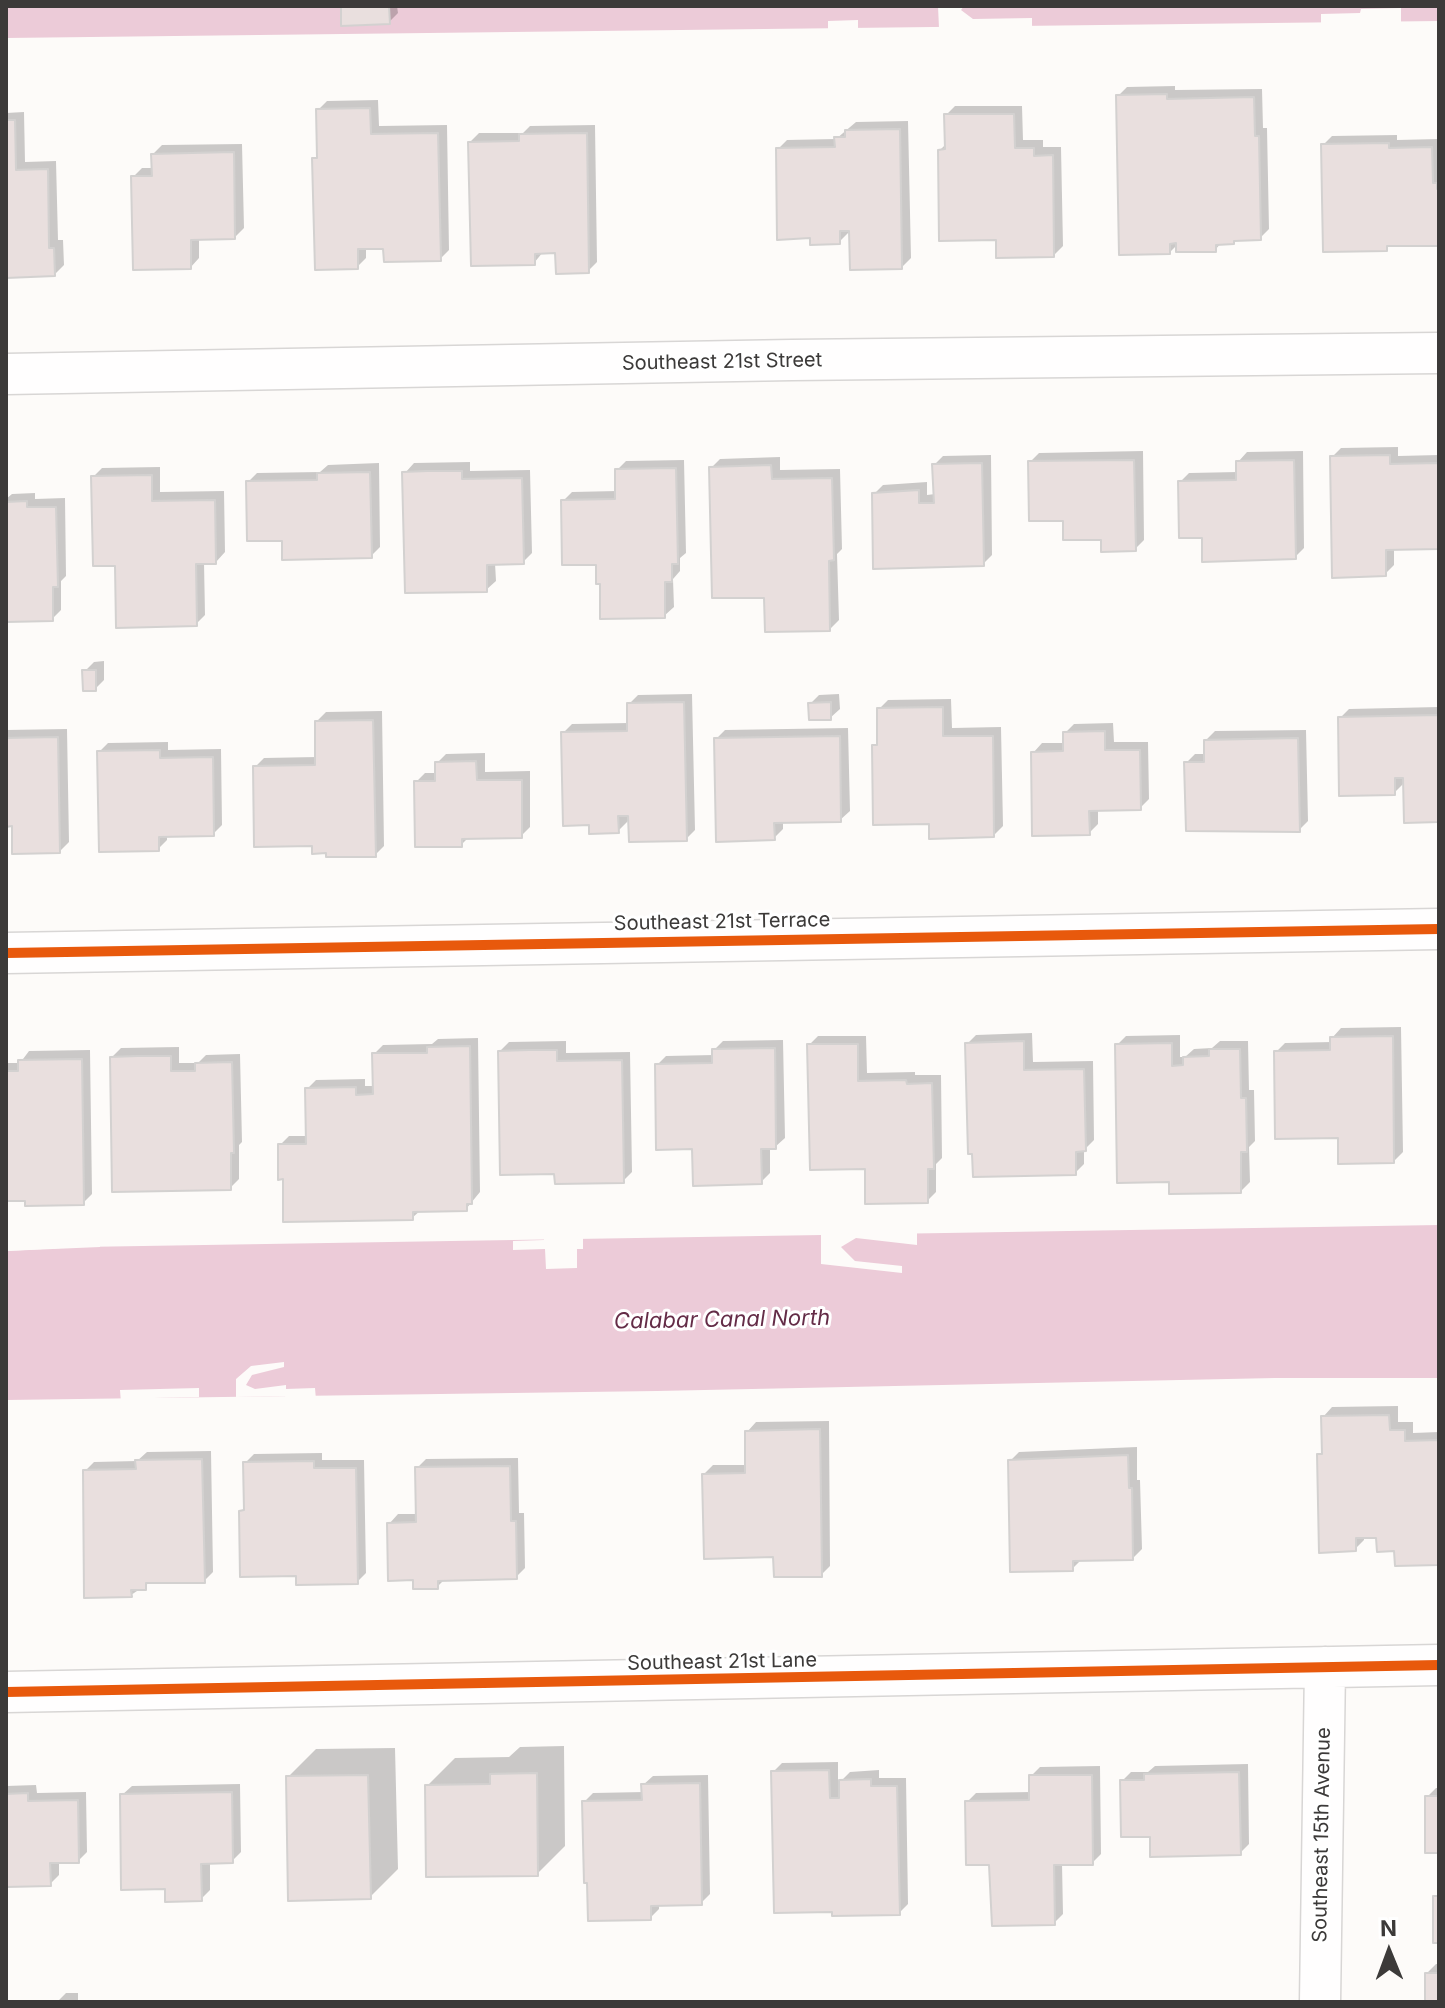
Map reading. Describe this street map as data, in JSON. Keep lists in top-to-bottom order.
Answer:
{
  "streets": {
    "street": [
      "Southeast 21st Street",
      "Southeast 21st Terrace",
      "Southeast 21st Lane",
      "Southeast 15th Avenue"
    ]
  },
  "crossings": [
    ["Southeast 21st Lane", "Southeast 15th Avenue"]
  ],
  "water": ["Calabar Canal North"],
  "north": "top"
}
